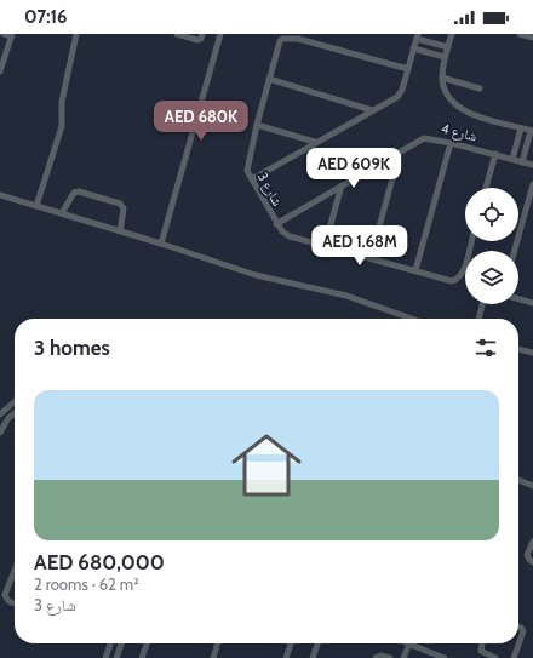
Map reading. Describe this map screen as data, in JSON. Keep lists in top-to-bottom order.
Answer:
{
  "streets": {
    "street": ["شارع 4", "شارع 3"]
  },
  "crossings": [
    ["شارع 4", "شارع 3"]
  ],
  "page": {
    "status": "07:16",
    "price": ["AED 680K", "AED 609K", "AED 1.68M"],
    "heading": "3 homes",
    "list": [
      {
        "name": "AED 680,000",
        "note": "2 rooms · 62 m² · شارع 3"
      }
    ]
  }
}
